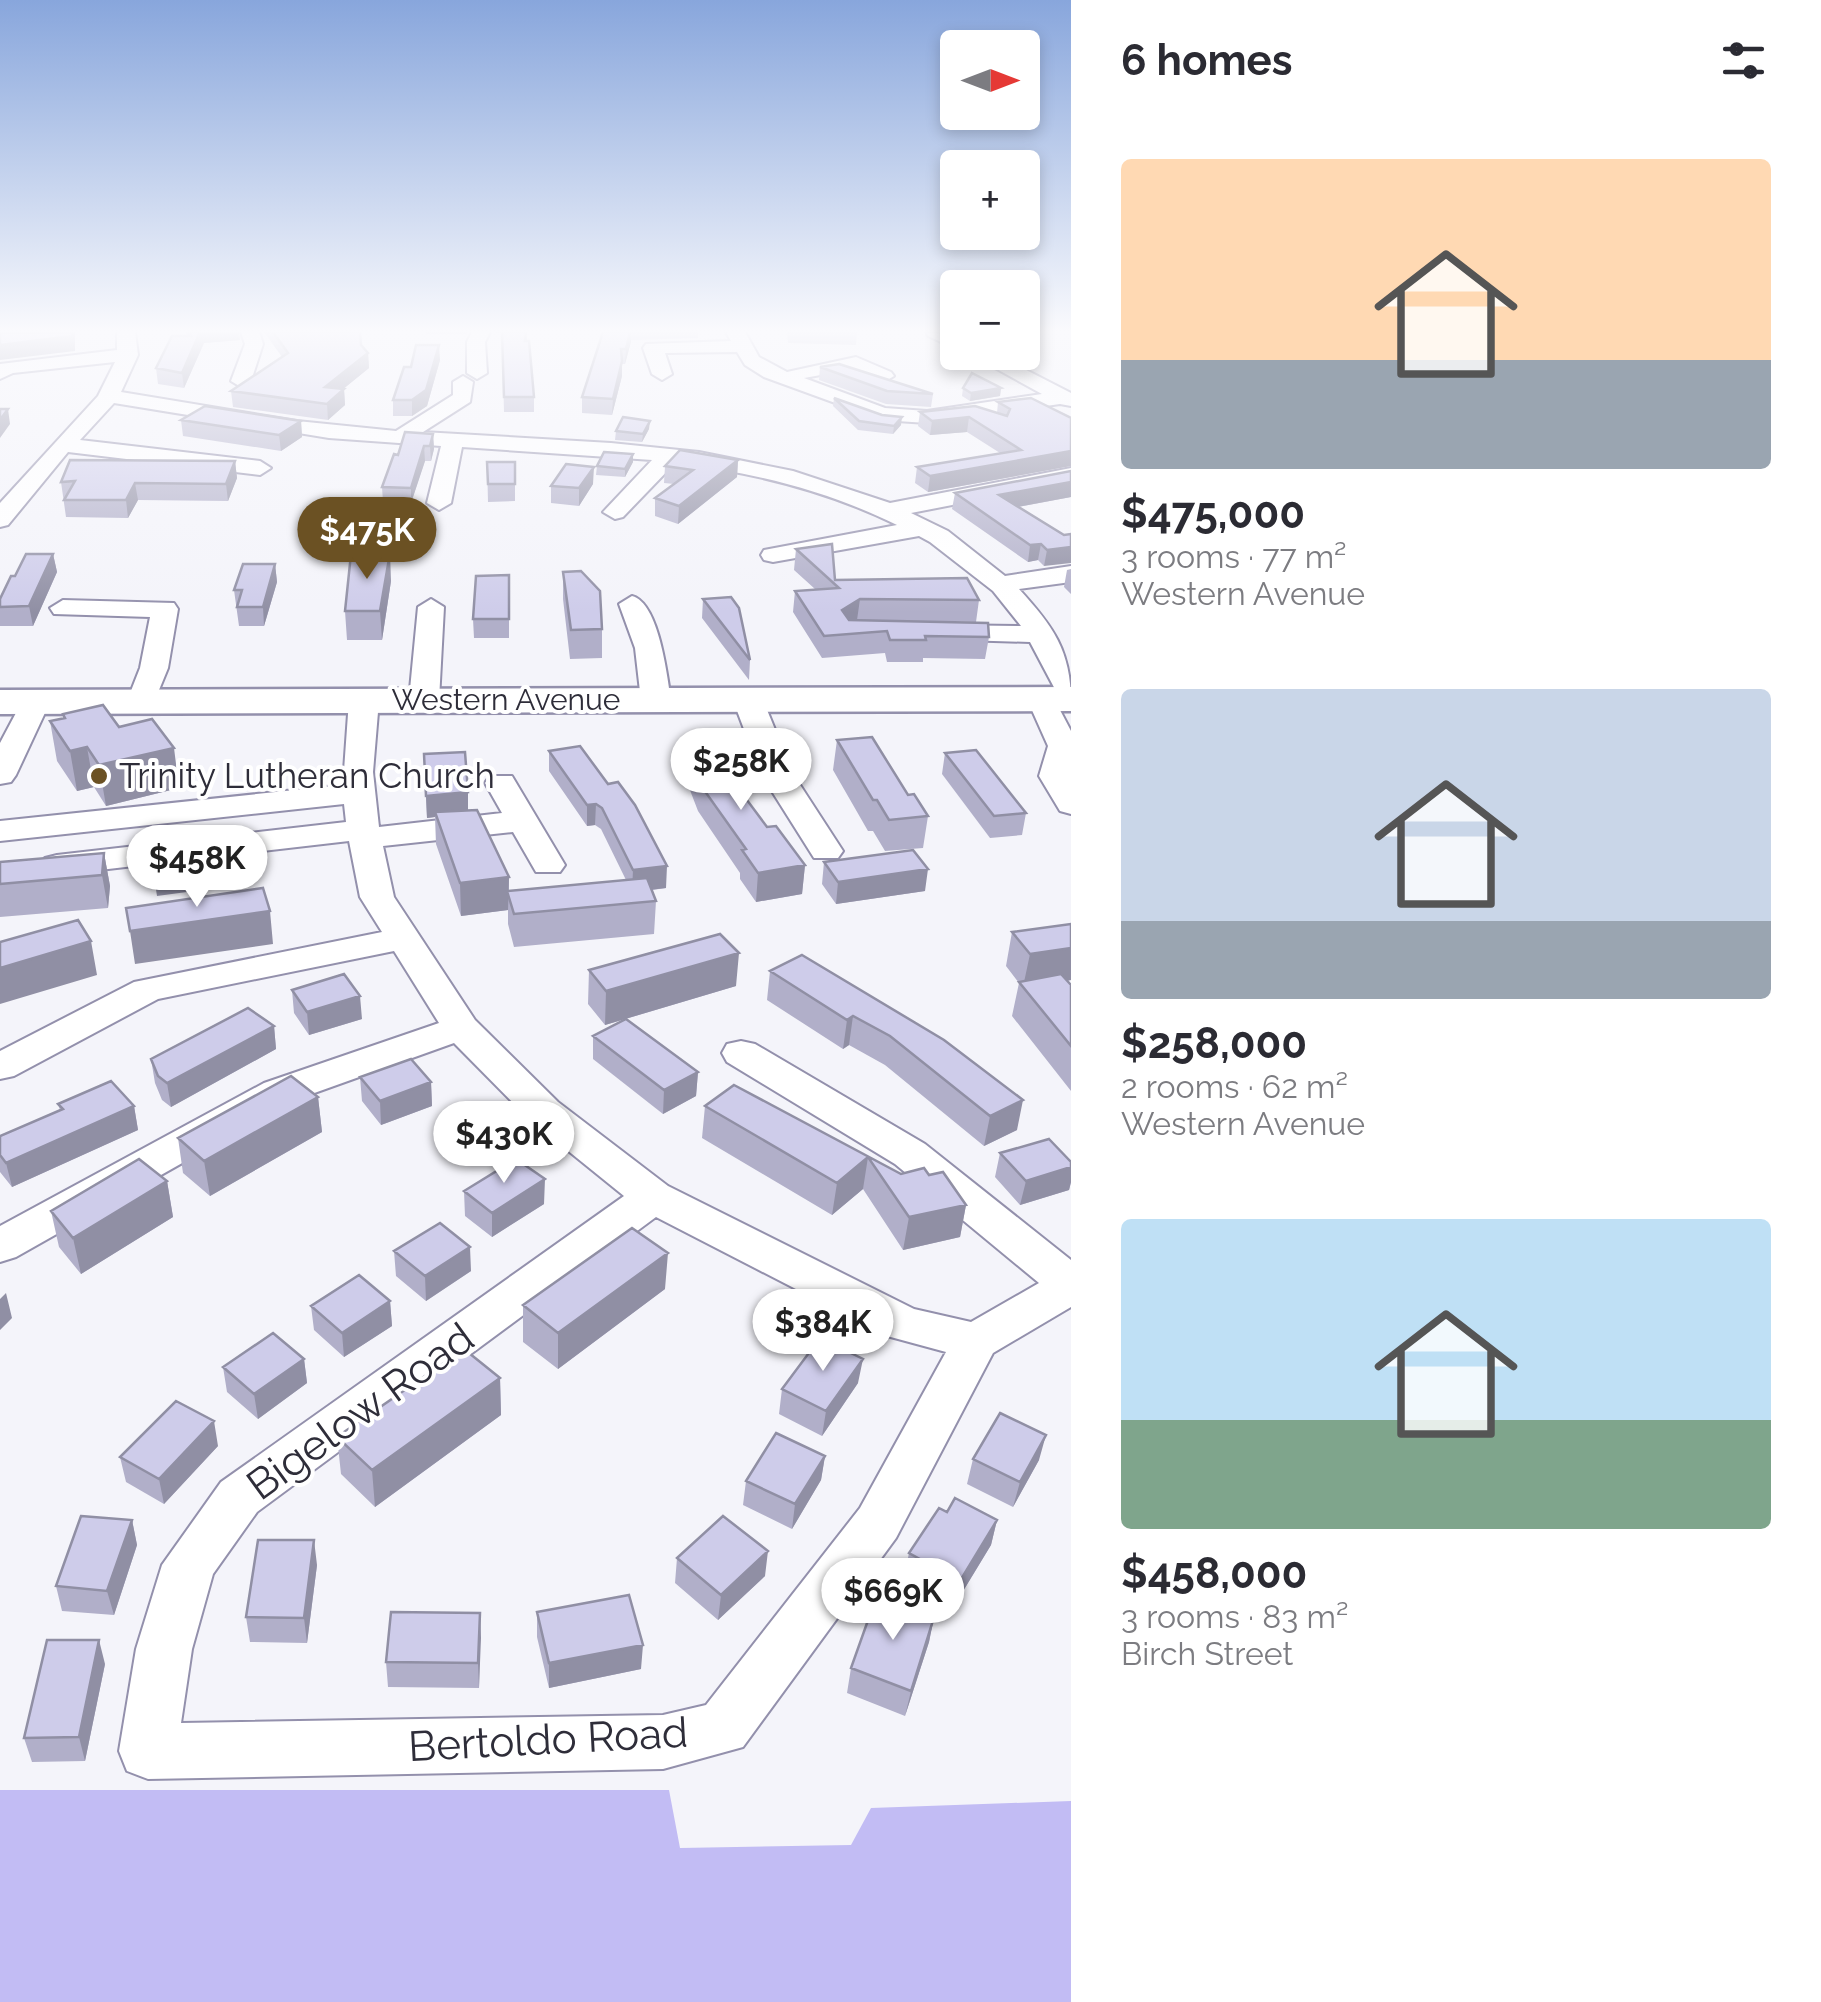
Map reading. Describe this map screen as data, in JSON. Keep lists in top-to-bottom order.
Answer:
{
  "streets": {
    "main road": ["Western Avenue"],
    "street": ["Bigelow Road", "Bertoldo Road"]
  },
  "crossings": [
    ["Bigelow Road", "Bertoldo Road"]
  ],
  "places": ["Trinity Lutheran Church"],
  "north": "right",
  "page": {
    "heading": "6 homes",
    "map_buttons": ["+", "−"],
    "list": [
      {
        "name": "$475,000",
        "note": "3 rooms · 77 m² · Western Avenue"
      },
      {
        "name": "$258,000",
        "note": "2 rooms · 62 m² · Western Avenue"
      },
      {
        "name": "$458,000",
        "note": "3 rooms · 83 m² · Birch Street"
      }
    ],
    "price": [
      "$475K",
      "$258K",
      "$458K",
      "$430K",
      "$384K",
      "$669K"
    ]
  }
}
